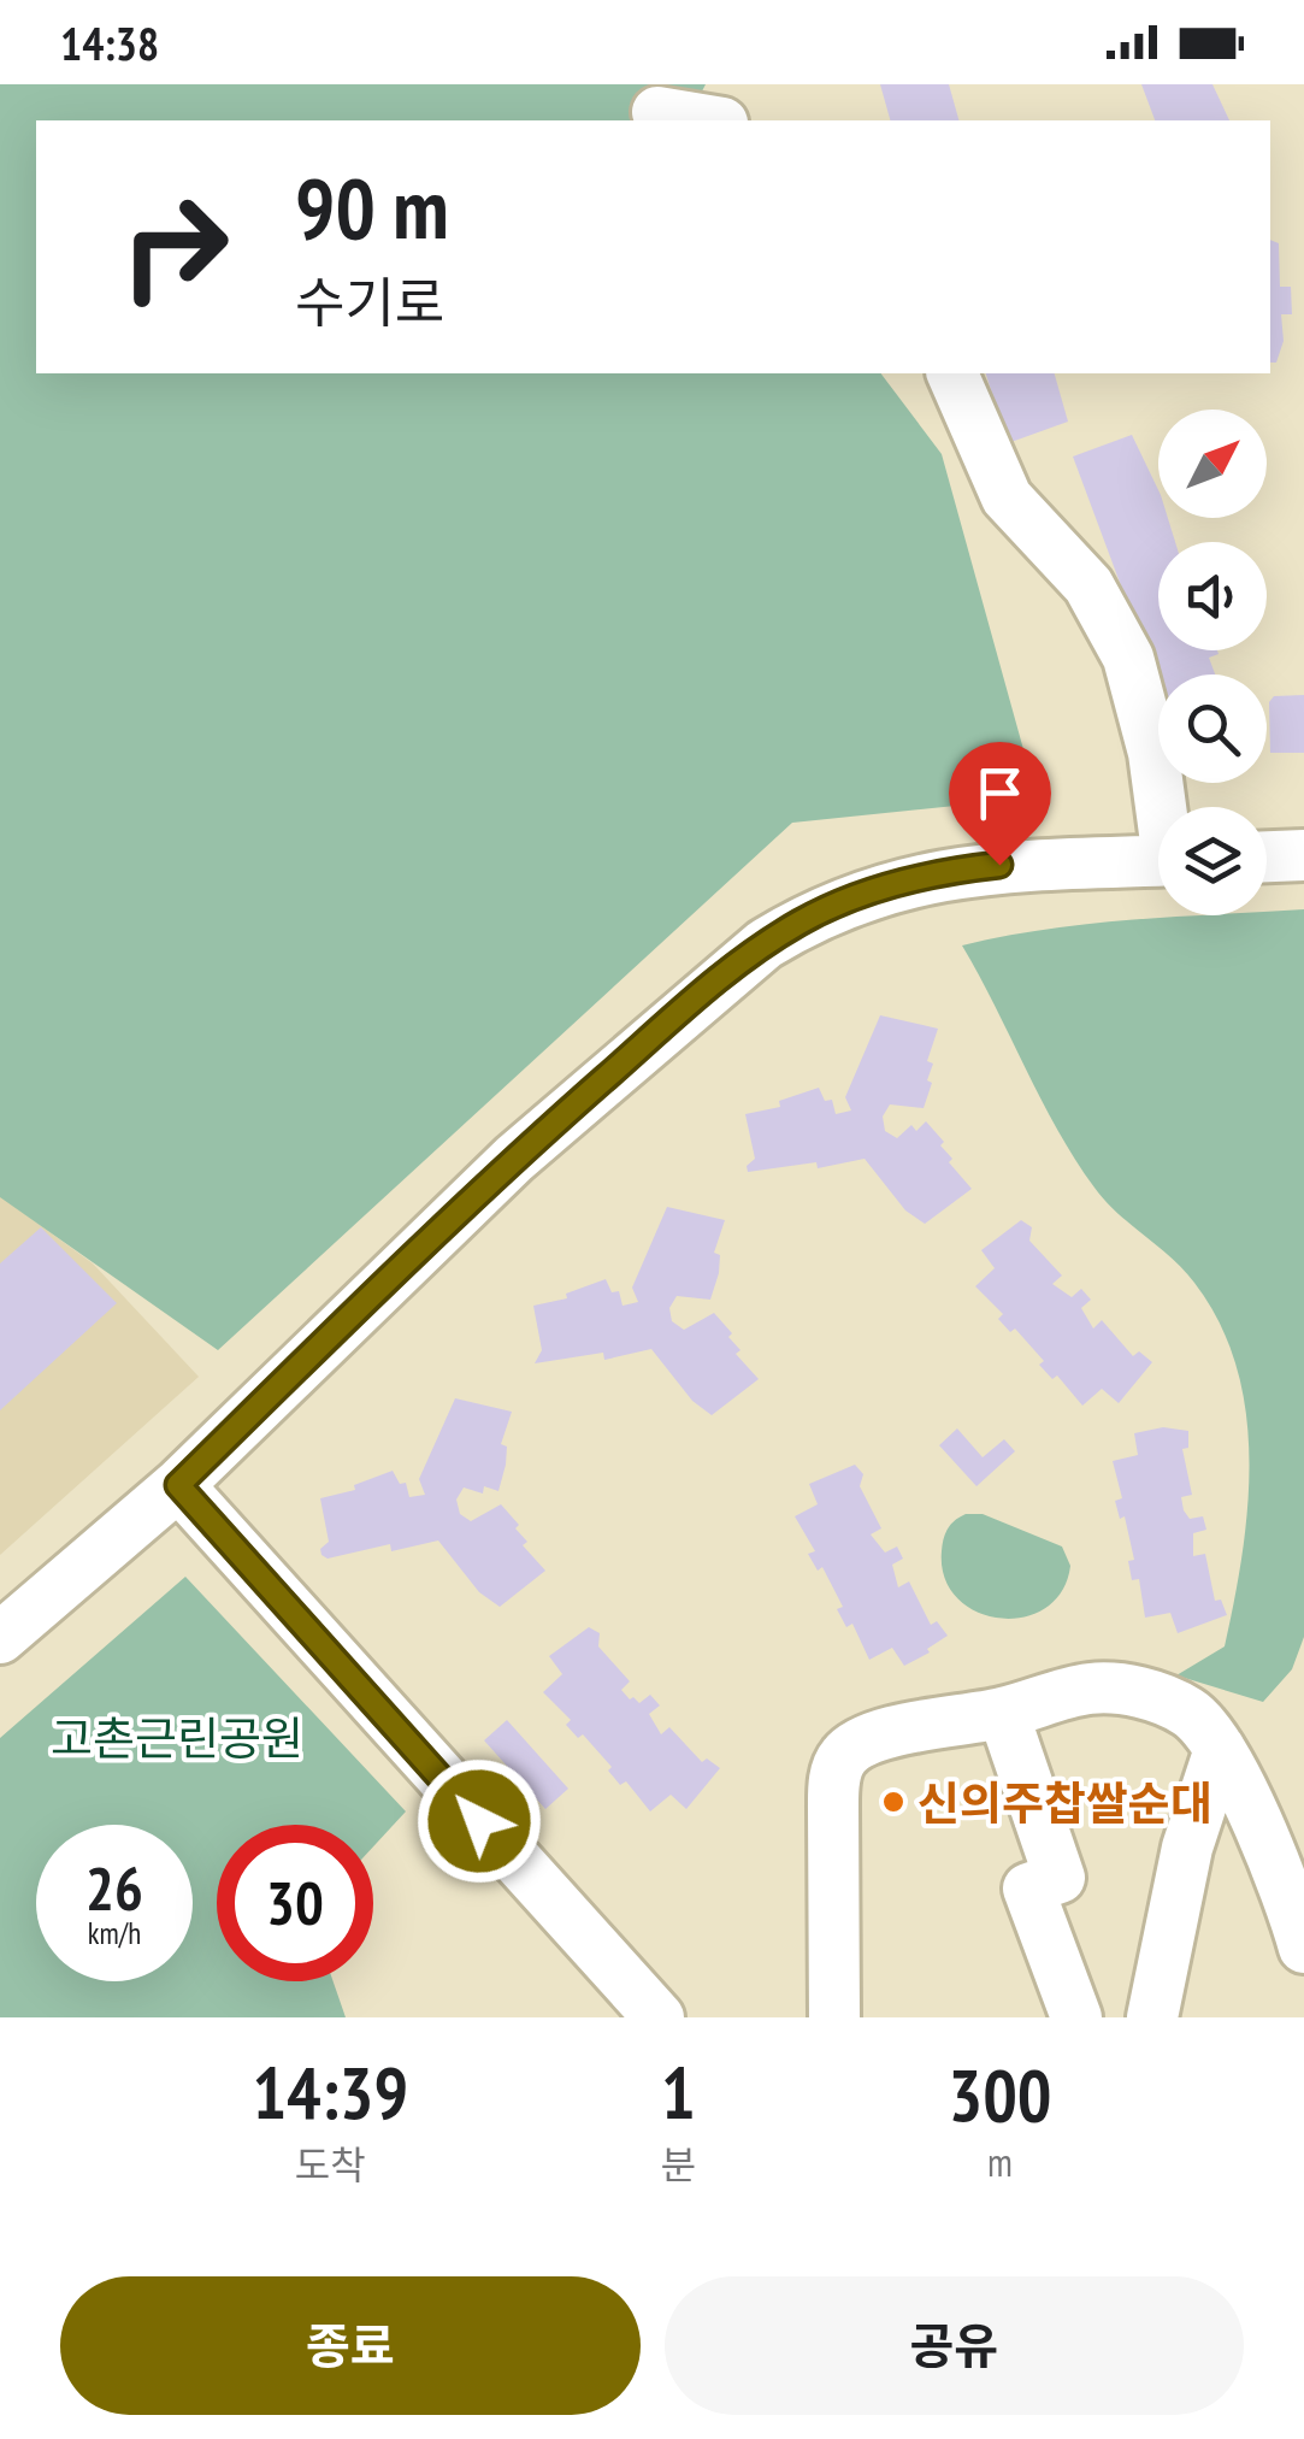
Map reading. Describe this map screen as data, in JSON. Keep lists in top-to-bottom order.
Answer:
{
  "parks": ["고촌근린공원"],
  "places": ["신의주찹쌀순대"],
  "north": "top right",
  "page": {
    "status": "14:38",
    "turn": ["90 m", "수기로"],
    "speed": "26 km/h",
    "limit": "30",
    "eta": [
      "14:39",
      "도착",
      "1",
      "분",
      "300",
      "m"
    ],
    "buttons": ["종료", "공유"]
  }
}
